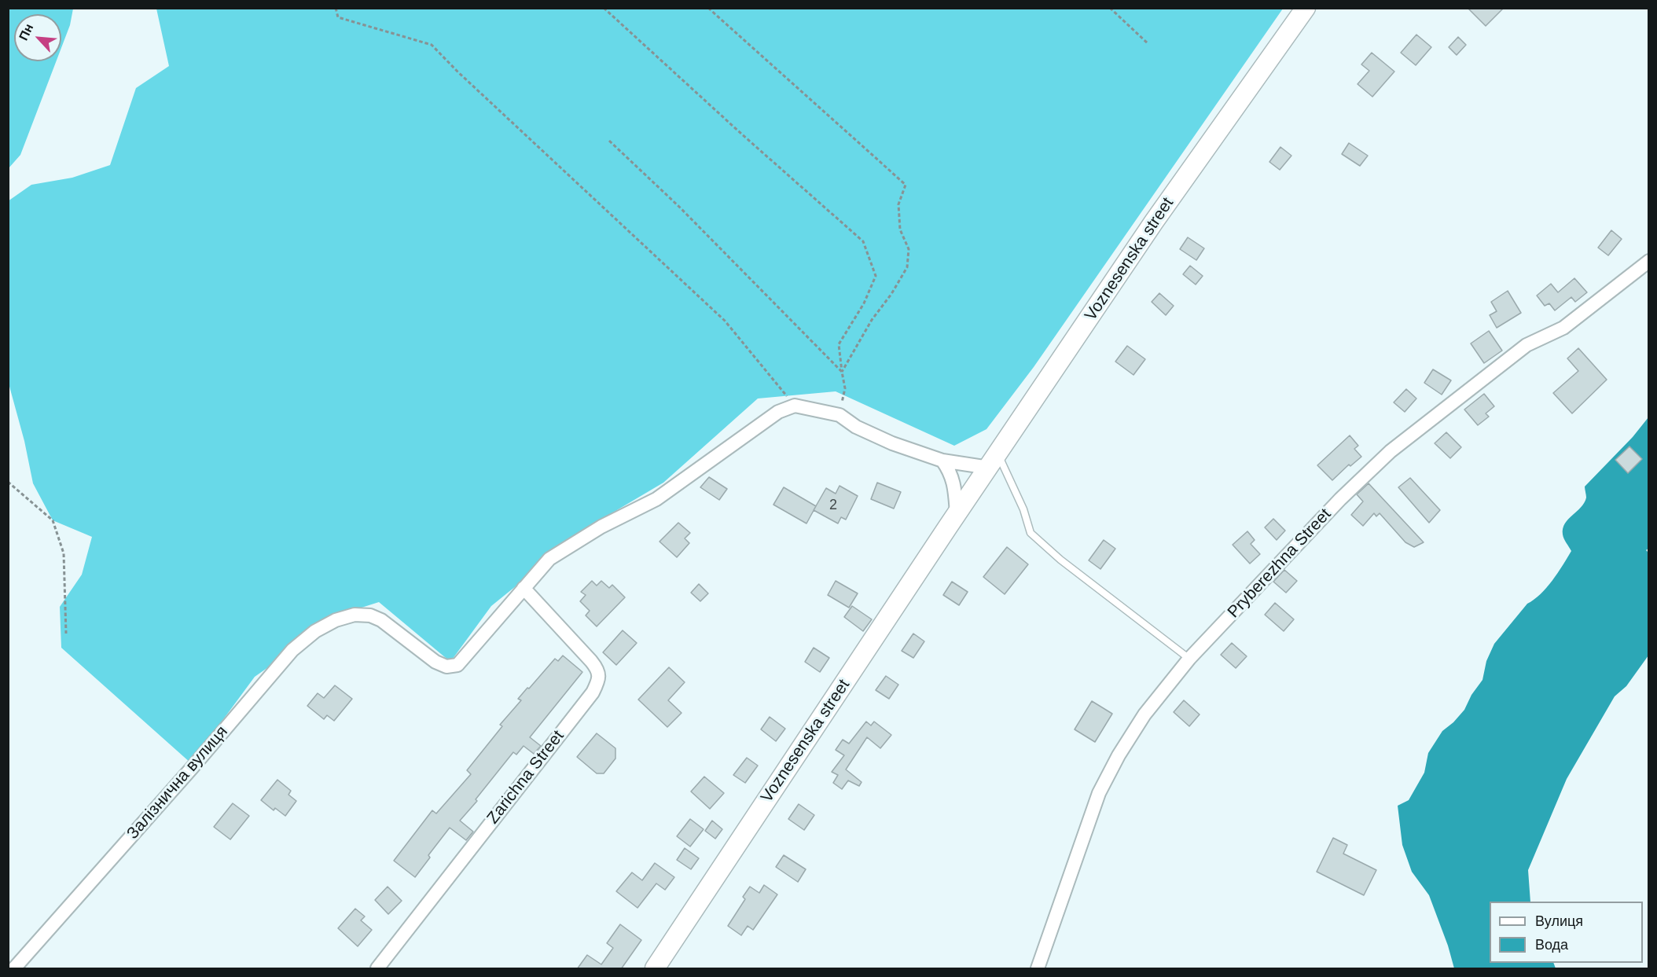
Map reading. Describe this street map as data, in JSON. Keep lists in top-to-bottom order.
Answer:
{
  "streets": {
    "main road": ["Voznesenska street"],
    "street": ["Pryberezhna Street", "Zarichna Street", "Залізнична вулиця"]
  },
  "crossings": [
    ["Zarichna Street", "Залізнична вулиця"]
  ],
  "house_numbers": ["2"],
  "legend": ["Вулиця", "Вода"],
  "north": "top left"
}
